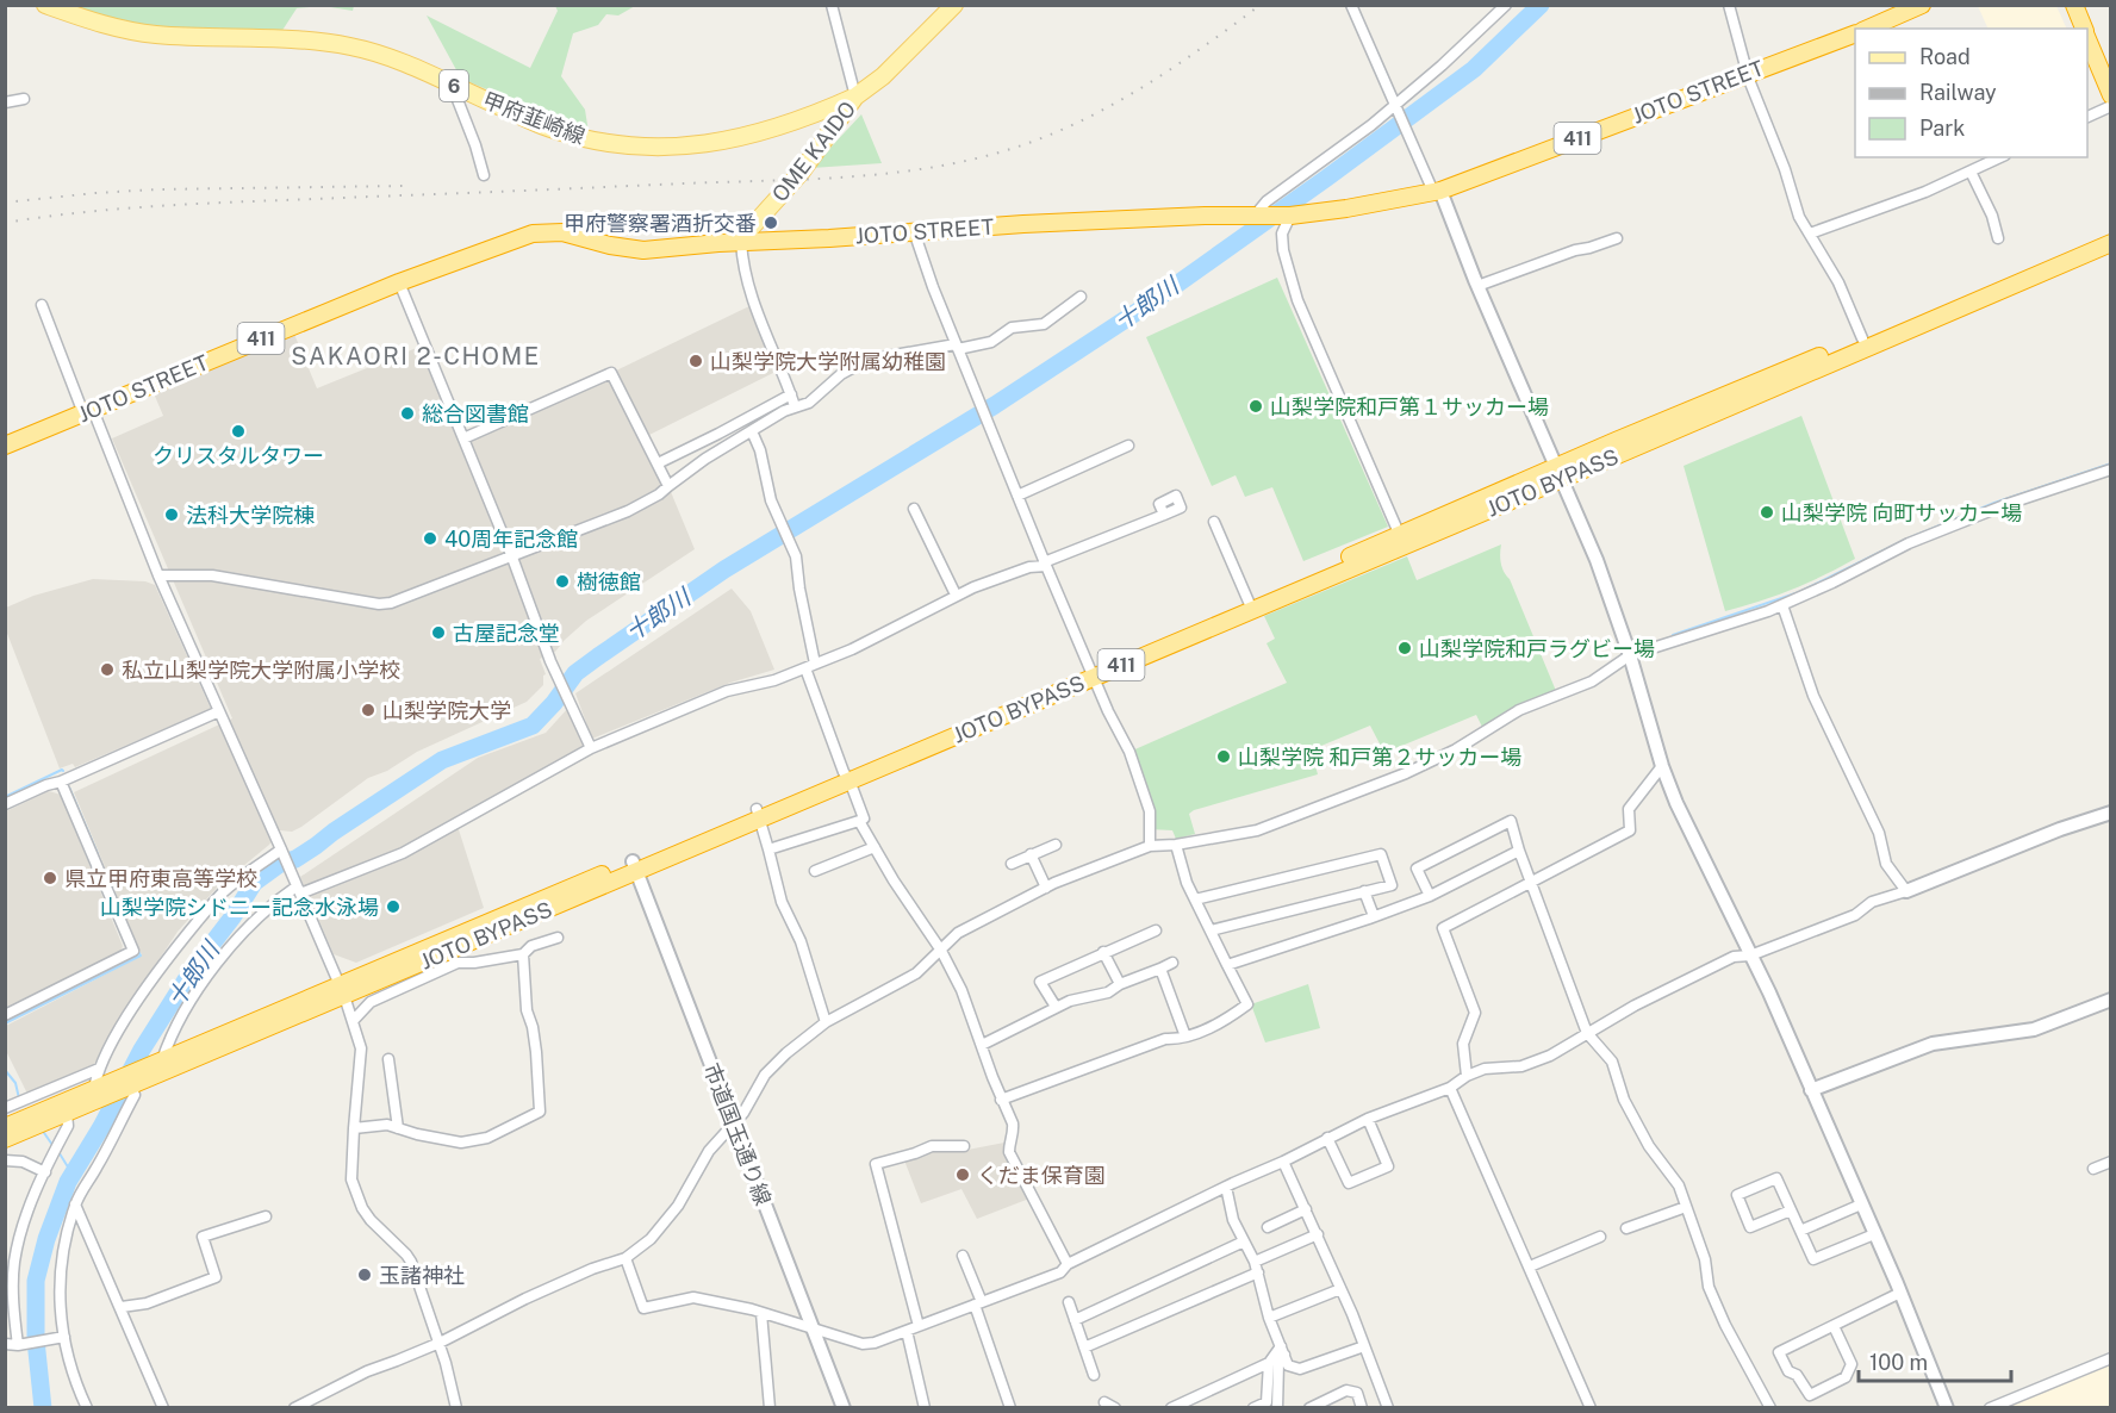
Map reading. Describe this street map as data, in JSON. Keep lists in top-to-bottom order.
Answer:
{
  "streets": {
    "highway": ["JOTO STREET", "411", "JOTO BYPASS"],
    "main road": ["6", "甲府韮崎線", "OME KAIDO"],
    "street": ["市道国玉通り線"]
  },
  "crossings": [
    ["JOTO STREET", "OME KAIDO"],
    ["甲府韮崎線", "OME KAIDO"],
    ["JOTO BYPASS", "市道国玉通り線"]
  ],
  "districts": ["SAKAORI 2-CHOME"],
  "water": ["十郎川"],
  "places": [
    "甲府警察署酒折交番",
    "山梨学院大学附属幼稚園",
    "山梨学院和戸第１サッカー場",
    "総合図書館",
    "クリスタルタワー",
    "山梨学院 向町サッカー場",
    "法科大学院棟",
    "40周年記念館",
    "樹徳館",
    "古屋記念堂",
    "山梨学院和戸ラグビー場",
    "私立山梨学院大学附属小学校",
    "山梨学院大学",
    "山梨学院 和戸第２サッカー場",
    "県立甲府東高等学校",
    "山梨学院シドニー記念水泳場",
    "くだま保育園",
    "玉諸神社"
  ],
  "legend": ["Road", "Railway", "Park"],
  "scale_bar": "100 m"
}
